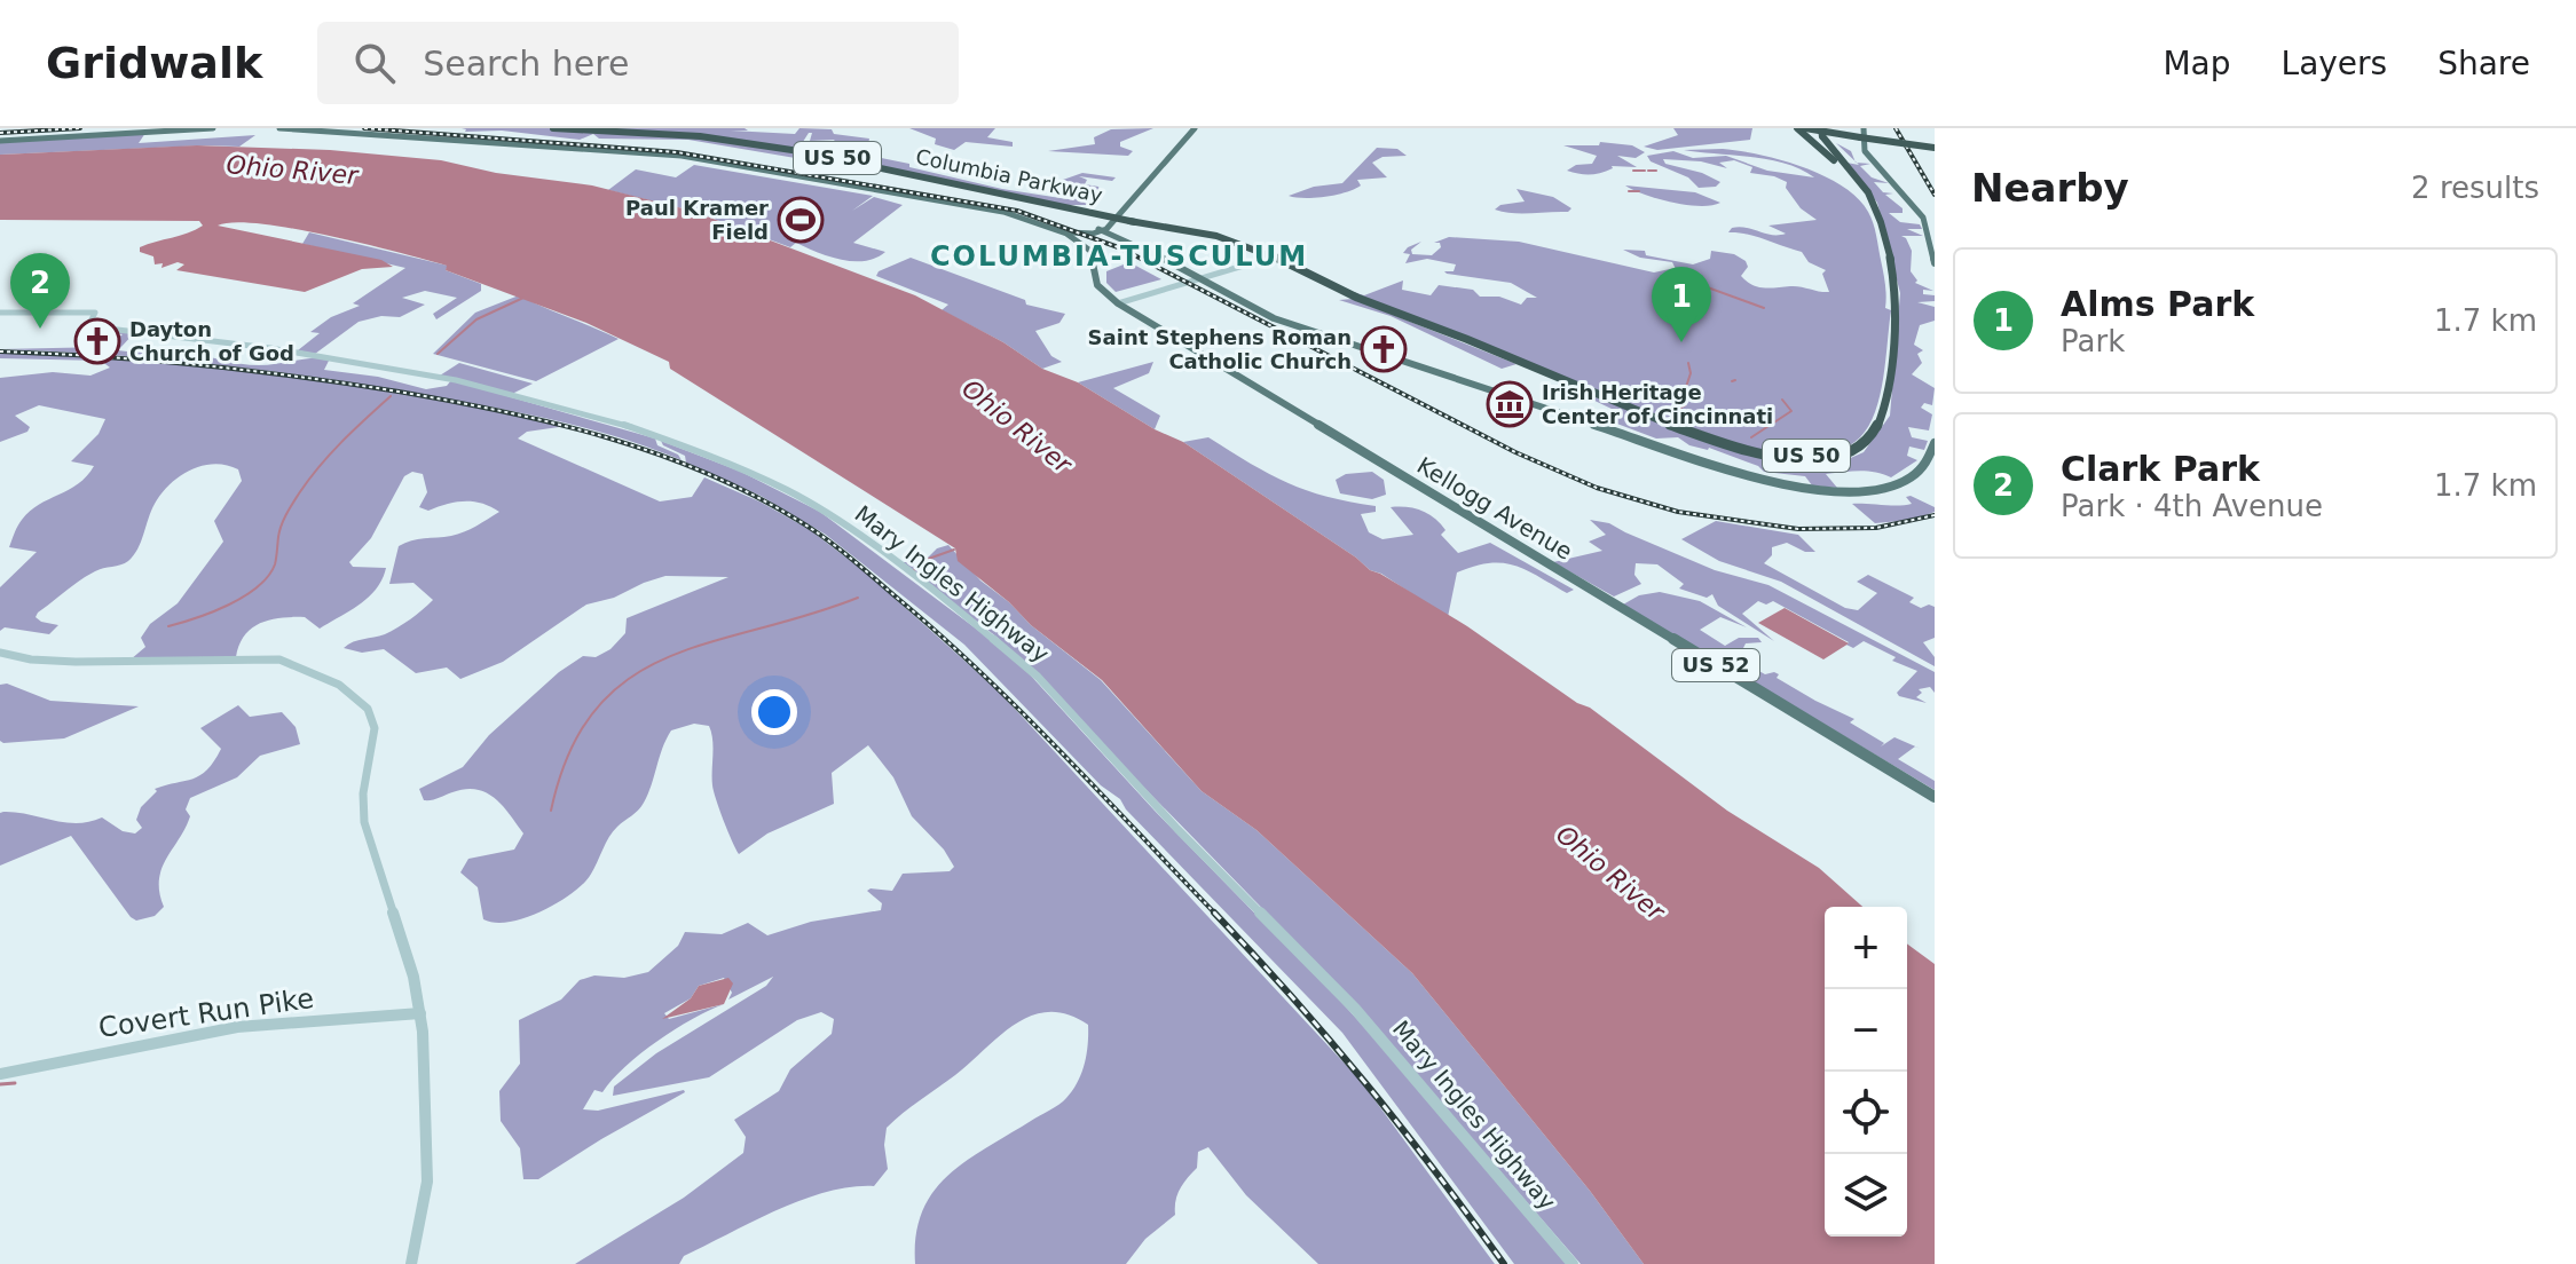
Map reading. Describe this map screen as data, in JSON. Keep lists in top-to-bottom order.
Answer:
{
  "streets": {
    "highway": ["US 50", "Columbia Parkway"],
    "main road": ["Kellogg Avenue", "US 52"],
    "street": ["Mary Ingles Highway", "Covert Run Pike"]
  },
  "crossings": [
    ["Kellogg Avenue", "US 52"]
  ],
  "districts": ["COLUMBIA-TUSCULUM"],
  "water": ["Ohio River"],
  "places": {
    "sports": ["Paul Kramer Field"],
    "church": ["Dayton Church of God", "Saint Stephens Roman Catholic Church"],
    "museum": ["Irish Heritage Center of Cincinnati"]
  },
  "page": {
    "header": "Gridwalk",
    "search": "Search here",
    "nav": ["Map", "Layers", "Share"],
    "heading": ["Nearby", "2 results"],
    "list": [
      {
        "mark": "1",
        "name": "Alms Park",
        "note": "Park",
        "value": "1.7 km"
      },
      {
        "mark": "2",
        "name": "Clark Park",
        "note": "Park · 4th Avenue",
        "value": "1.7 km"
      }
    ],
    "pins": ["2", "1"],
    "map_buttons": ["+", "−"]
  }
}
